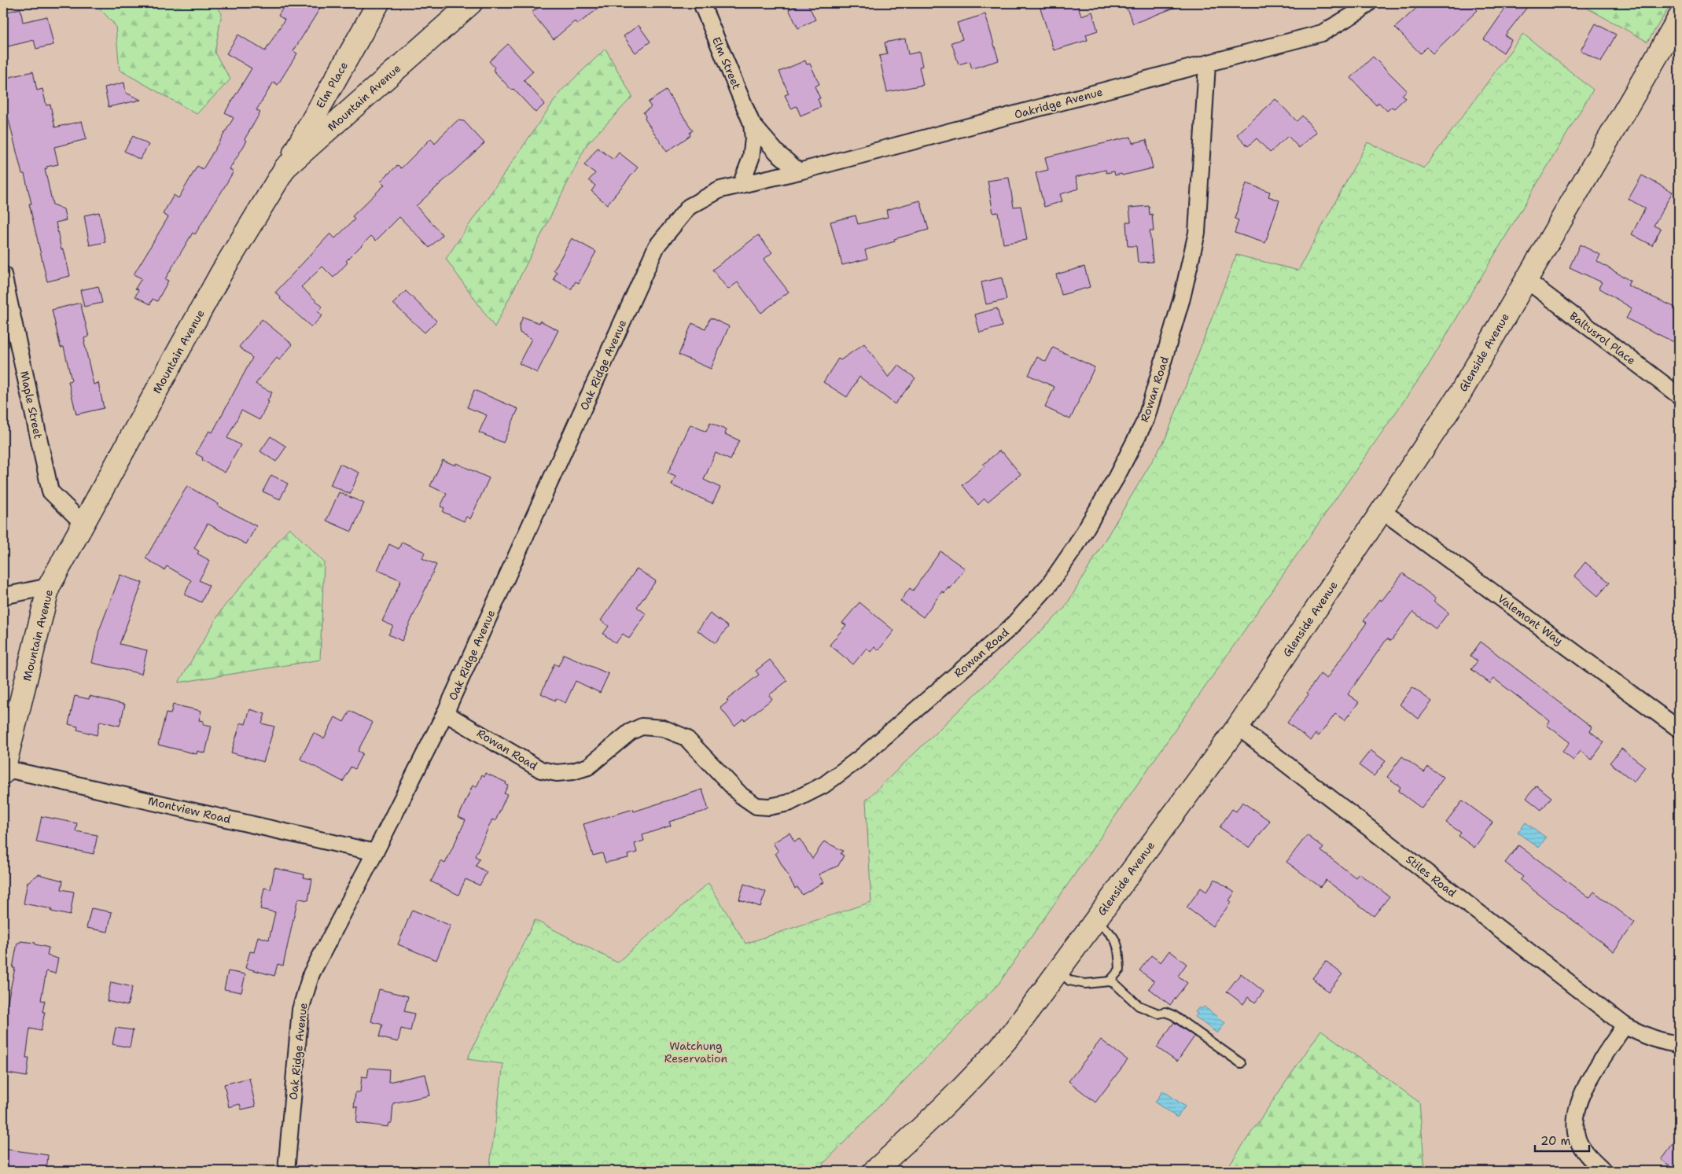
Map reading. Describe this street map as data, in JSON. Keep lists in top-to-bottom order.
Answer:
{
  "streets": {
    "main road": ["Elm Place", "Mountain Avenue", "Glenside Avenue"],
    "street": [
      "Elm Street",
      "Oakridge Avenue",
      "Baltusrol Place",
      "Oak Ridge Avenue",
      "Rowan Road",
      "Maple Street",
      "Valemont Way",
      "Montview Road",
      "Stiles Road"
    ]
  },
  "crossings": [
    ["Elm Street", "Oakridge Avenue"],
    ["Elm Street", "Oak Ridge Avenue"],
    ["Elm Place", "Mountain Avenue"],
    ["Mountain Avenue", "Maple Street"],
    ["Mountain Avenue", "Montview Road"],
    ["Oakridge Avenue", "Oak Ridge Avenue"],
    ["Oakridge Avenue", "Rowan Road"],
    ["Baltusrol Place", "Glenside Avenue"],
    ["Glenside Avenue", "Valemont Way"],
    ["Glenside Avenue", "Stiles Road"],
    ["Oak Ridge Avenue", "Rowan Road"],
    ["Oak Ridge Avenue", "Montview Road"]
  ],
  "parks": ["Watchung Reservation"],
  "scale_bar": "20 m"
}
